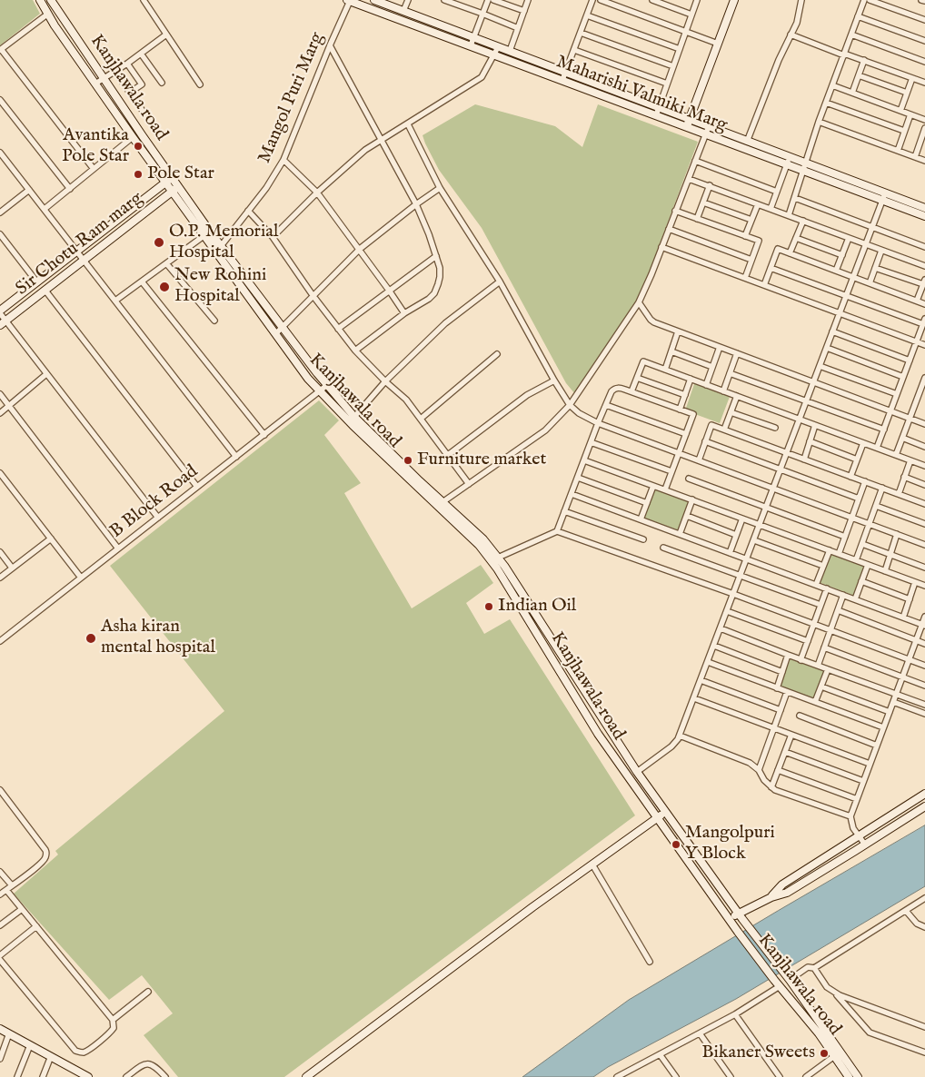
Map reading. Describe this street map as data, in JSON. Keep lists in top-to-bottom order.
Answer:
{
  "streets": {
    "street": [
      "Kanjhawala road",
      "Maharishi Valmiki Marg",
      "Mangol Puri Marg",
      "Sir Chotu Ram marg",
      "B Block Road"
    ]
  },
  "crossings": [
    ["Kanjhawala road", "Mangol Puri Marg"],
    ["Kanjhawala road", "Sir Chotu Ram marg"],
    ["Kanjhawala road", "B Block Road"],
    ["Maharishi Valmiki Marg", "Mangol Puri Marg"]
  ],
  "places": [
    "Avantika Pole Star",
    "Pole Star",
    "O.P. Memorial Hospital",
    "New Rohini Hospital",
    "Furniture market",
    "Indian Oil",
    "Asha kiran mental hospital",
    "Mangolpuri Y Block",
    "Bikaner Sweets"
  ]
}
